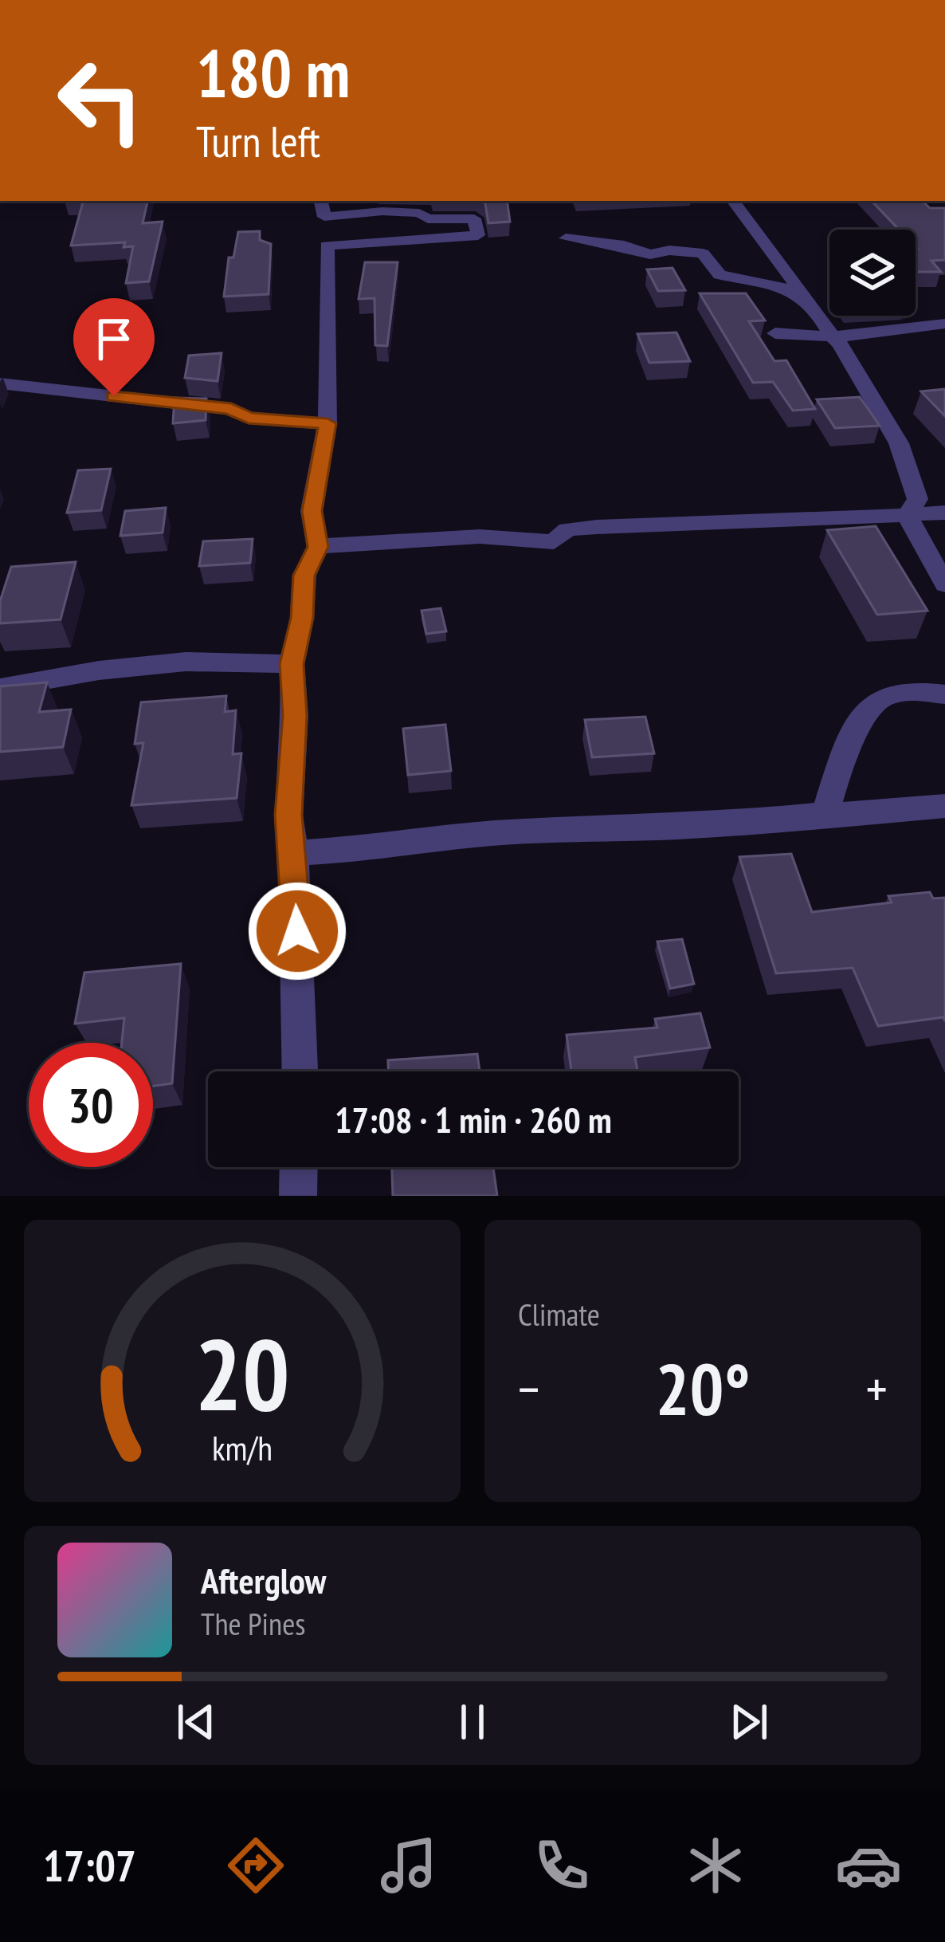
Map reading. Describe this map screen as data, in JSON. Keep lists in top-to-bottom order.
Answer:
{
  "page": {
    "turn": ["180 m", "Turn left"],
    "limit": "30",
    "trip": "17:08 · 1 min · 260 m",
    "tile": "Climate",
    "heat": ["−", "20°", "+"],
    "song": ["Afterglow", "The Pines"],
    "tabs": "17:07",
    "gauge": ["20", "km/h"]
  }
}
